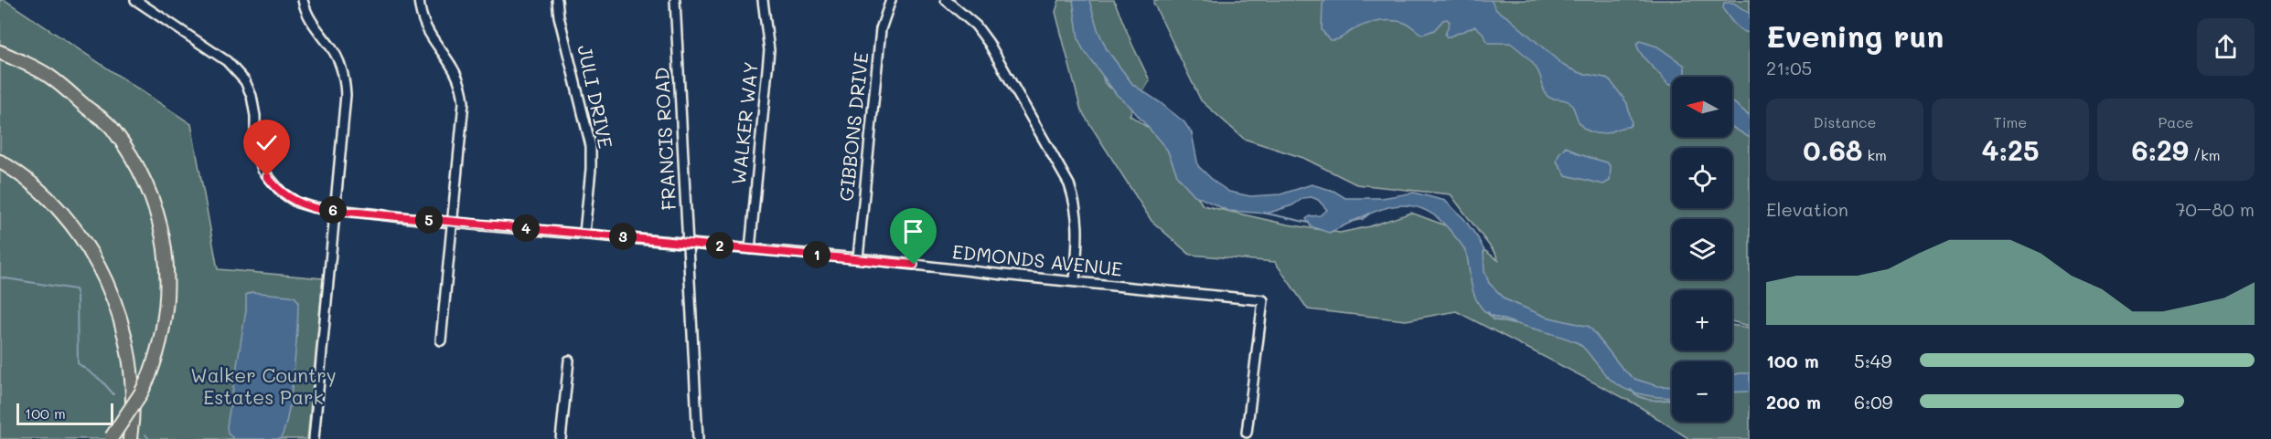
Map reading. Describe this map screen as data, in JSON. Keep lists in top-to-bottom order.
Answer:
{
  "streets": {
    "street": [
      "JULI DRIVE",
      "WALKER WAY",
      "GIBBONS DRIVE",
      "FRANCIS ROAD",
      "EDMONDS AVENUE"
    ]
  },
  "crossings": [
    ["JULI DRIVE", "EDMONDS AVENUE"],
    ["WALKER WAY", "EDMONDS AVENUE"],
    ["GIBBONS DRIVE", "EDMONDS AVENUE"],
    ["FRANCIS ROAD", "EDMONDS AVENUE"]
  ],
  "parks": ["Walker Country Estates Park"],
  "scale_bar": "100 m",
  "north": "left",
  "page": {
    "heading": ["Evening run", "21:05"],
    "map_buttons": ["+", "−"],
    "stats": [
      ["Distance", "0.68 km"],
      ["Time", "4:25"],
      ["Pace", "6:29 /km"]
    ],
    "chart": ["Elevation", "70–80 m"],
    "pins": [
      "6",
      "5",
      "4",
      "3",
      "2",
      "1"
    ],
    "list": [
      {
        "name": "100 m",
        "note": "5:49"
      },
      {
        "name": "200 m",
        "note": "6:09"
      }
    ],
    "scale": "100 m"
  }
}
